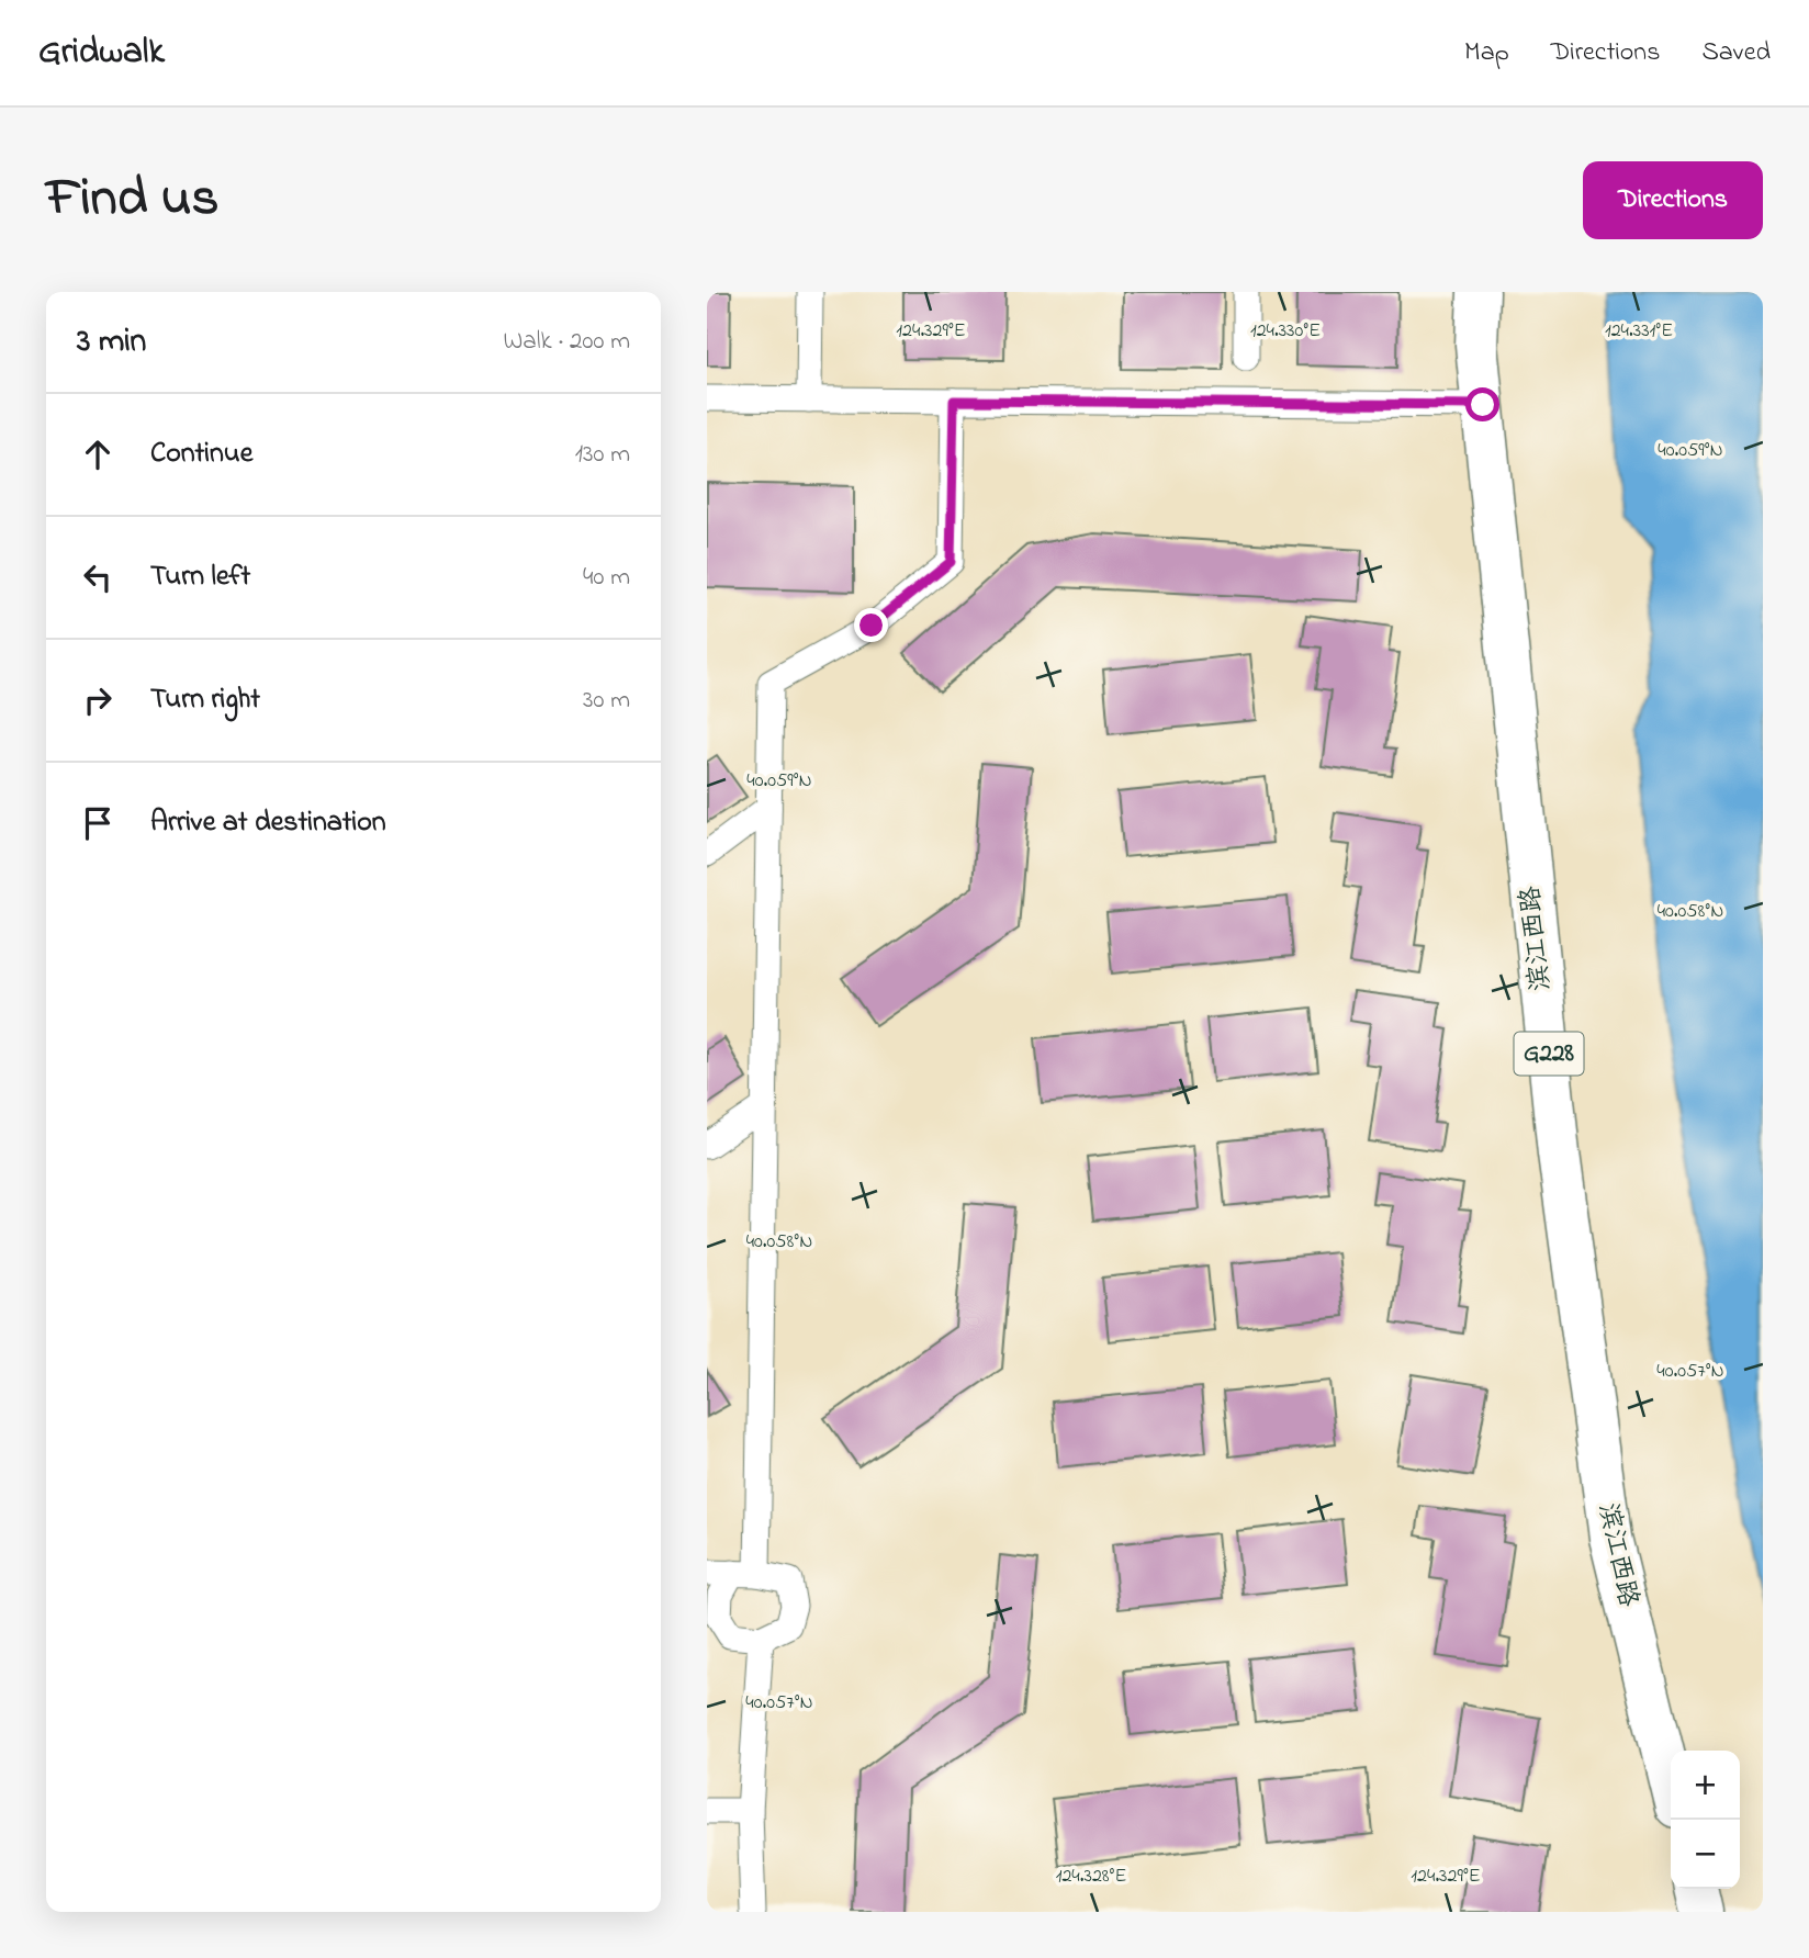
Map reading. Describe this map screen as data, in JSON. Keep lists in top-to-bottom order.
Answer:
{
  "streets": {
    "highway": ["滨江西路", "G228"]
  },
  "page": {
    "header": "Gridwalk",
    "nav": ["Map", "Directions", "Saved"],
    "title": "Find us",
    "buttons": "Directions",
    "heading": ["3 min", "Walk · 200 m"],
    "list": [
      ["Continue", "130 m"],
      ["Turn left", "40 m"],
      ["Turn right", "30 m"],
      "Arrive at destination"
    ],
    "map_buttons": ["+", "−"]
  },
  "coordinates": [
    "124.329°E",
    "124.330°E",
    "124.331°E",
    "40.059°N",
    "40.058°N",
    "40.057°N",
    "124.328°E"
  ]
}
